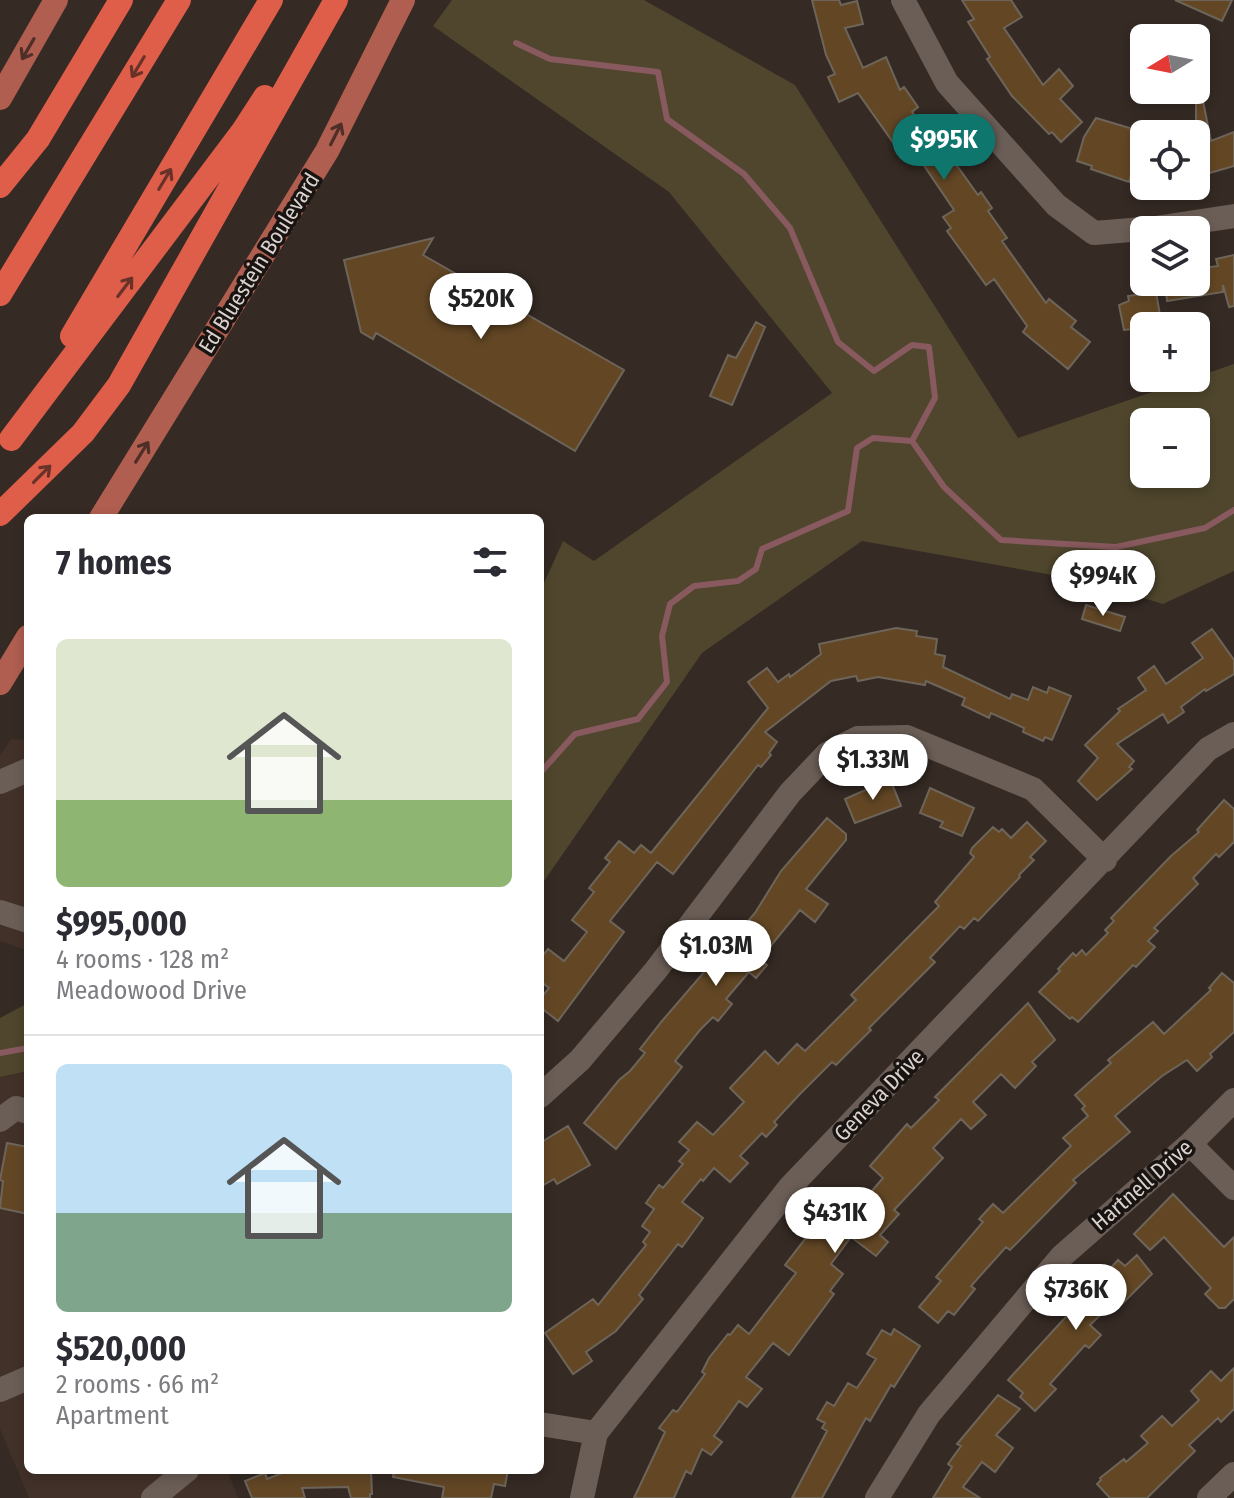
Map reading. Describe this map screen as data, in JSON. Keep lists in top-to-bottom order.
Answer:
{
  "streets": {
    "main road": ["Ed Bluestein Boulevard"],
    "street": ["Geneva Drive", "Hartnell Drive"]
  },
  "one_way": ["Ed Bluestein Boulevard"],
  "north": "left",
  "page": {
    "map_buttons": ["+", "−"],
    "price": [
      "$995K",
      "$520K",
      "$994K",
      "$1.33M",
      "$1.03M",
      "$431K",
      "$736K"
    ],
    "heading": "7 homes",
    "list": [
      {
        "name": "$995,000",
        "note": "4 rooms · 128 m² · Meadowood Drive"
      },
      {
        "name": "$520,000",
        "note": "2 rooms · 66 m² · Apartment"
      }
    ]
  }
}
